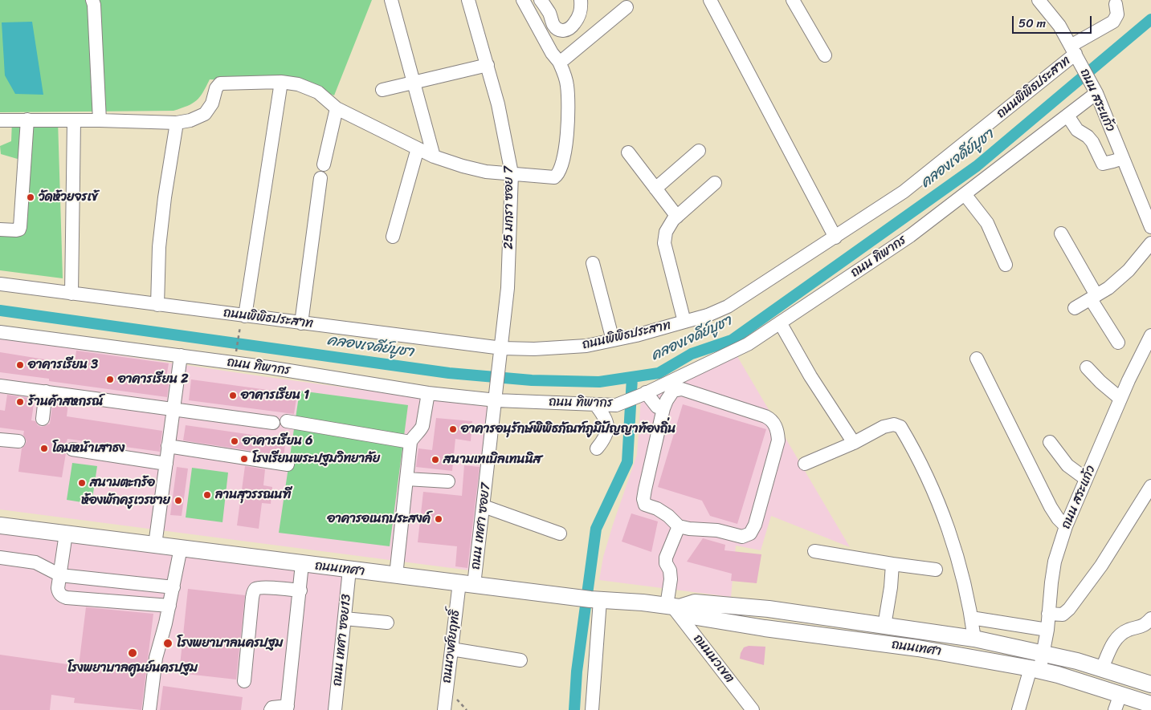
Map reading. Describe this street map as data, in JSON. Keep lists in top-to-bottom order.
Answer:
{
  "streets": {
    "main road": ["ถนนเทศา"],
    "street": [
      "ถนนพิพิธประสาท",
      "ถนน สระแก้ว",
      "25 มกรา ซอย 7",
      "ถนน ทิพากร",
      "ถนน เทศา ซอย7",
      "ถนน เทศา ซอย13",
      "ถนนวงศ์ยฤทธิ์",
      "ถนนนวเขต"
    ]
  },
  "crossings": [
    ["ถนนพิพิธประสาท", "ถนน สระแก้ว"],
    ["ถนนพิพิธประสาท", "25 มกรา ซอย 7"],
    ["ถนนพิพิธประสาท", "ถนน เทศา ซอย7"],
    ["ถนน สระแก้ว", "ถนน ทิพากร"],
    ["ถนน สระแก้ว", "ถนนเทศา"],
    ["25 มกรา ซอย 7", "ถนน เทศา ซอย7"],
    ["ถนน ทิพากร", "ถนน เทศา ซอย7"],
    ["ถนน เทศา ซอย7", "ถนนเทศา"],
    ["ถนน เทศา ซอย7", "ถนนวงศ์ยฤทธิ์"],
    ["ถนนเทศา", "ถนน เทศา ซอย13"],
    ["ถนนเทศา", "ถนนวงศ์ยฤทธิ์"],
    ["ถนนเทศา", "ถนนนวเขต"]
  ],
  "water": ["คลองเจดีย์บูชา"],
  "places": [
    "วัดห้วยจรเข้",
    "อาคารเรียน 3",
    "อาคารเรียน 2",
    "อาคารเรียน 1",
    "ร้านค้าสหกรณ์",
    "อาคารอนุรักษ์พิพิธภัณฑ์ภูมิปัญญาท้องถิ่น",
    "อาคารเรียน 6",
    "โดมหน้าเสาธง",
    "โรงเรียนพระปฐมวิทยาลัย",
    "สนามเทเบิลเทนนิส",
    "สนามตะกร้อ",
    "ลานสุวรรณนฑี",
    "ห้องพักครูเวรชาย",
    "อาคารอเนกประสงค์",
    "โรงพยาบาลนครปฐม",
    "โรงพยาบาลศูนย์นครปฐม"
  ],
  "scale_bar": "50 m"
}
